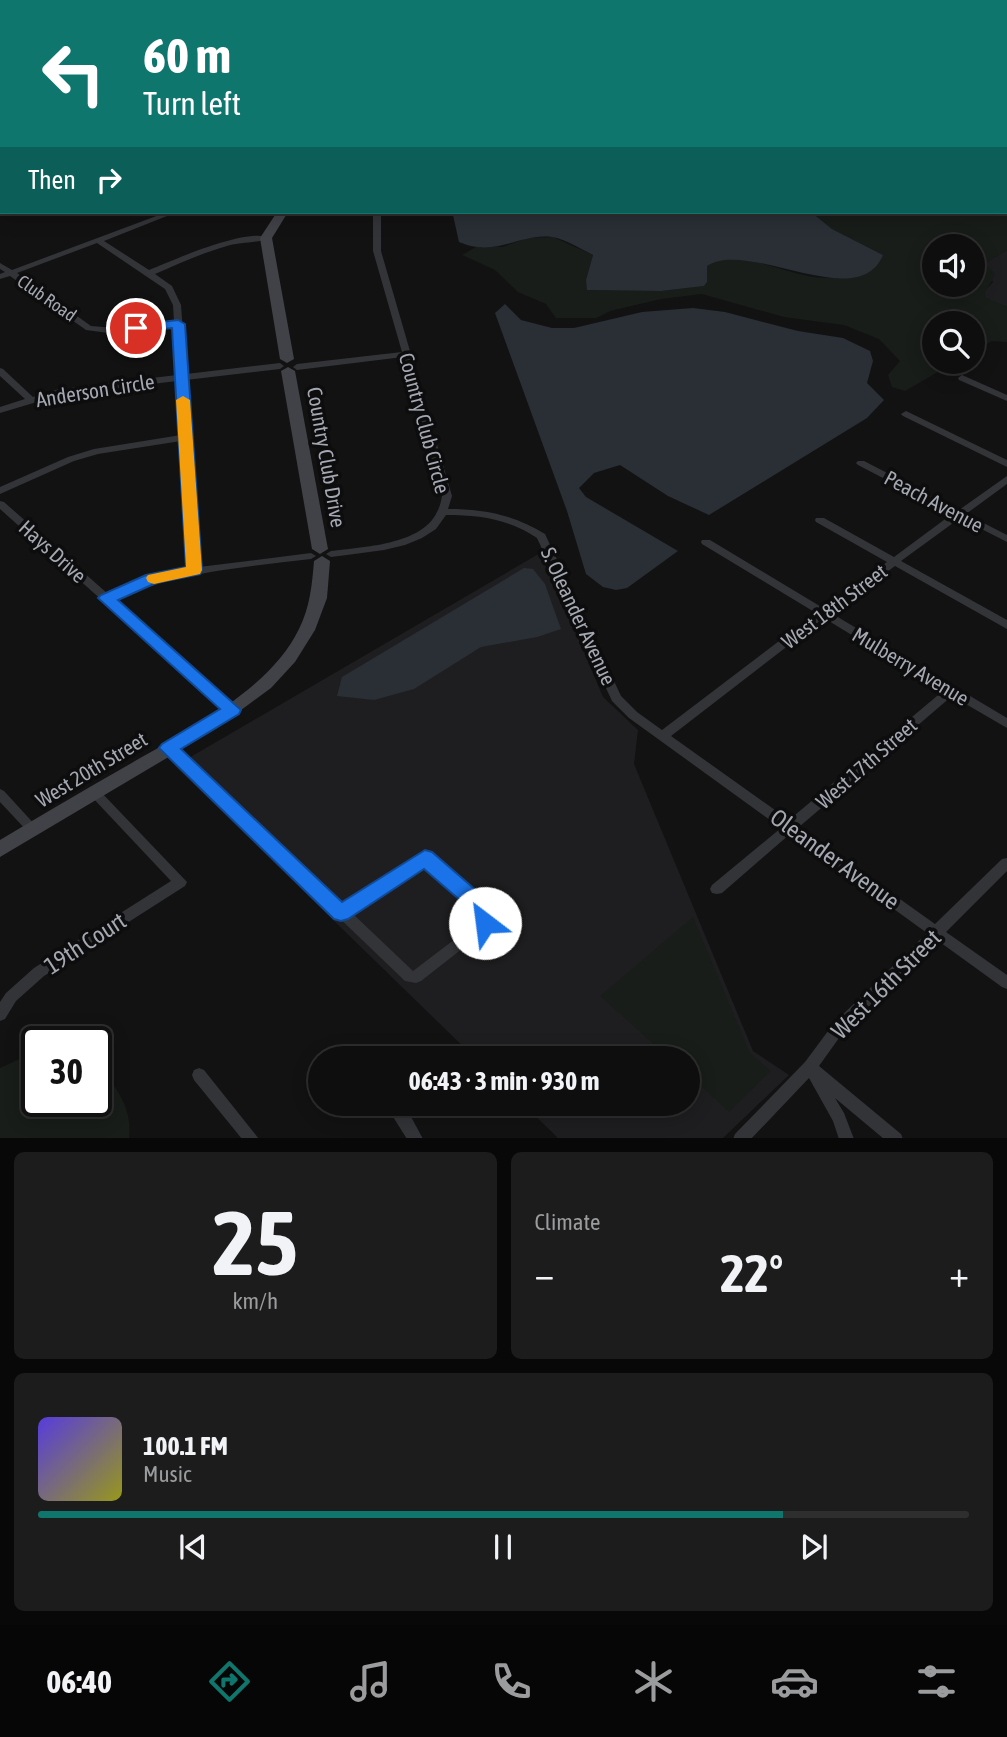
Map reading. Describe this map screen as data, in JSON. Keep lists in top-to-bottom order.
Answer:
{
  "streets": {
    "street": [
      "Club Road",
      "Anderson Circle",
      "Country Club Circle",
      "Country Club Drive",
      "Peach Avenue",
      "Hays Drive",
      "West 18th Street",
      "S. Oleander Avenue",
      "Mulberry Avenue",
      "West 17th Street",
      "West 20th Street",
      "Oleander Avenue",
      "19th Court",
      "West 16th Street"
    ]
  },
  "crossings": [
    ["Anderson Circle", "Country Club Circle"],
    ["Anderson Circle", "Country Club Drive"],
    ["Country Club Circle", "Country Club Drive"],
    ["Country Club Circle", "Hays Drive"],
    ["Country Club Circle", "S. Oleander Avenue"],
    ["Country Club Drive", "Hays Drive"],
    ["Country Club Drive", "West 20th Street"],
    ["Peach Avenue", "West 18th Street"],
    ["West 18th Street", "S. Oleander Avenue"],
    ["West 18th Street", "Mulberry Avenue"],
    ["West 18th Street", "Oleander Avenue"],
    ["S. Oleander Avenue", "Oleander Avenue"],
    ["Mulberry Avenue", "West 17th Street"],
    ["West 17th Street", "Oleander Avenue"],
    ["West 20th Street", "19th Court"],
    ["Oleander Avenue", "West 16th Street"]
  ],
  "page": {
    "turn": ["60 m", "Turn left"],
    "then": "Then",
    "limit": "30",
    "trip": "06:43 · 3 min · 930 m",
    "tile": [
      ["25", "km/h"],
      "Climate"
    ],
    "heat": ["−", "22°", "+"],
    "song": ["100.1 FM", "Music"],
    "tabs": "06:40"
  }
}
